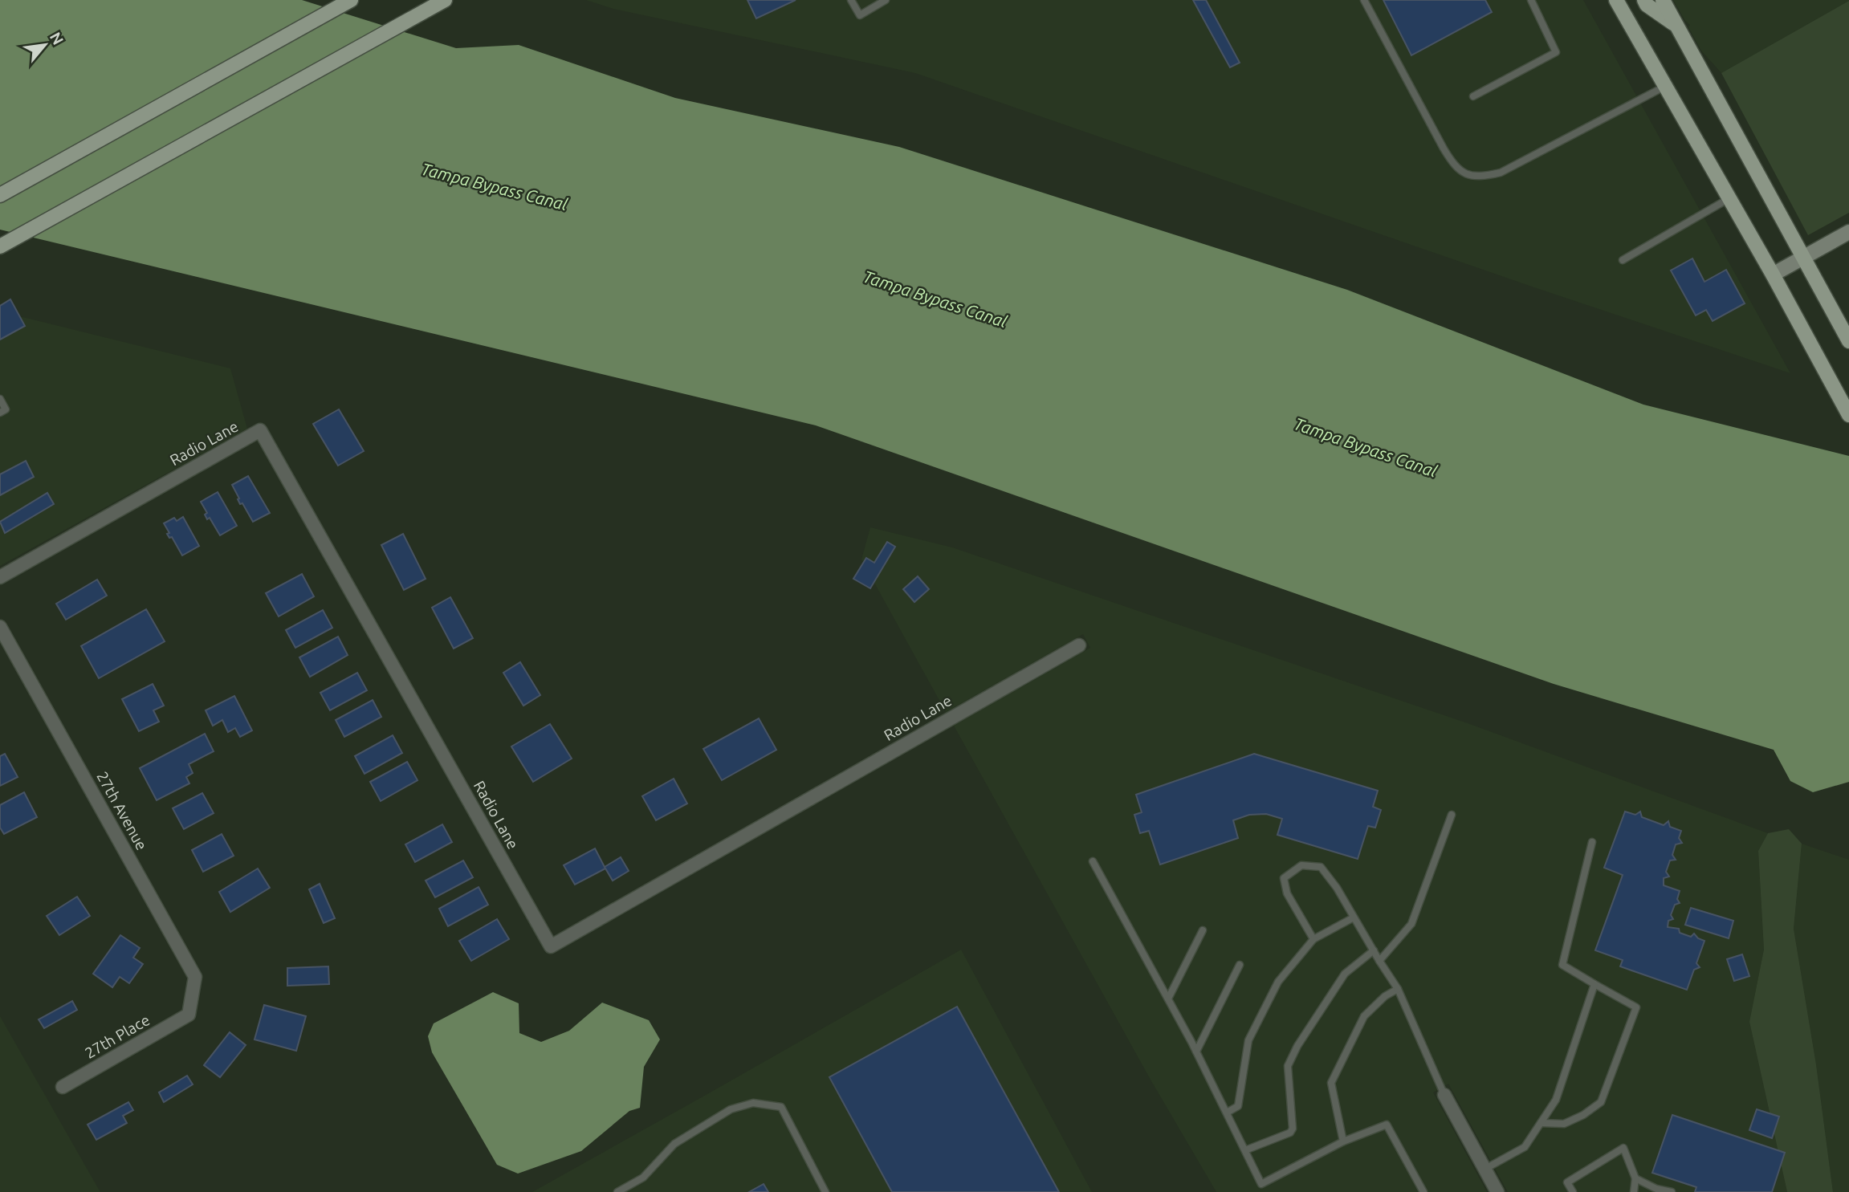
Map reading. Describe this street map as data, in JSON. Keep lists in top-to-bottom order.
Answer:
{
  "streets": {
    "street": ["Radio Lane", "27th Avenue", "27th Place"]
  },
  "crossings": [
    ["27th Avenue", "27th Place"]
  ],
  "water": ["Tampa Bypass Canal"],
  "north": "top right"
}
